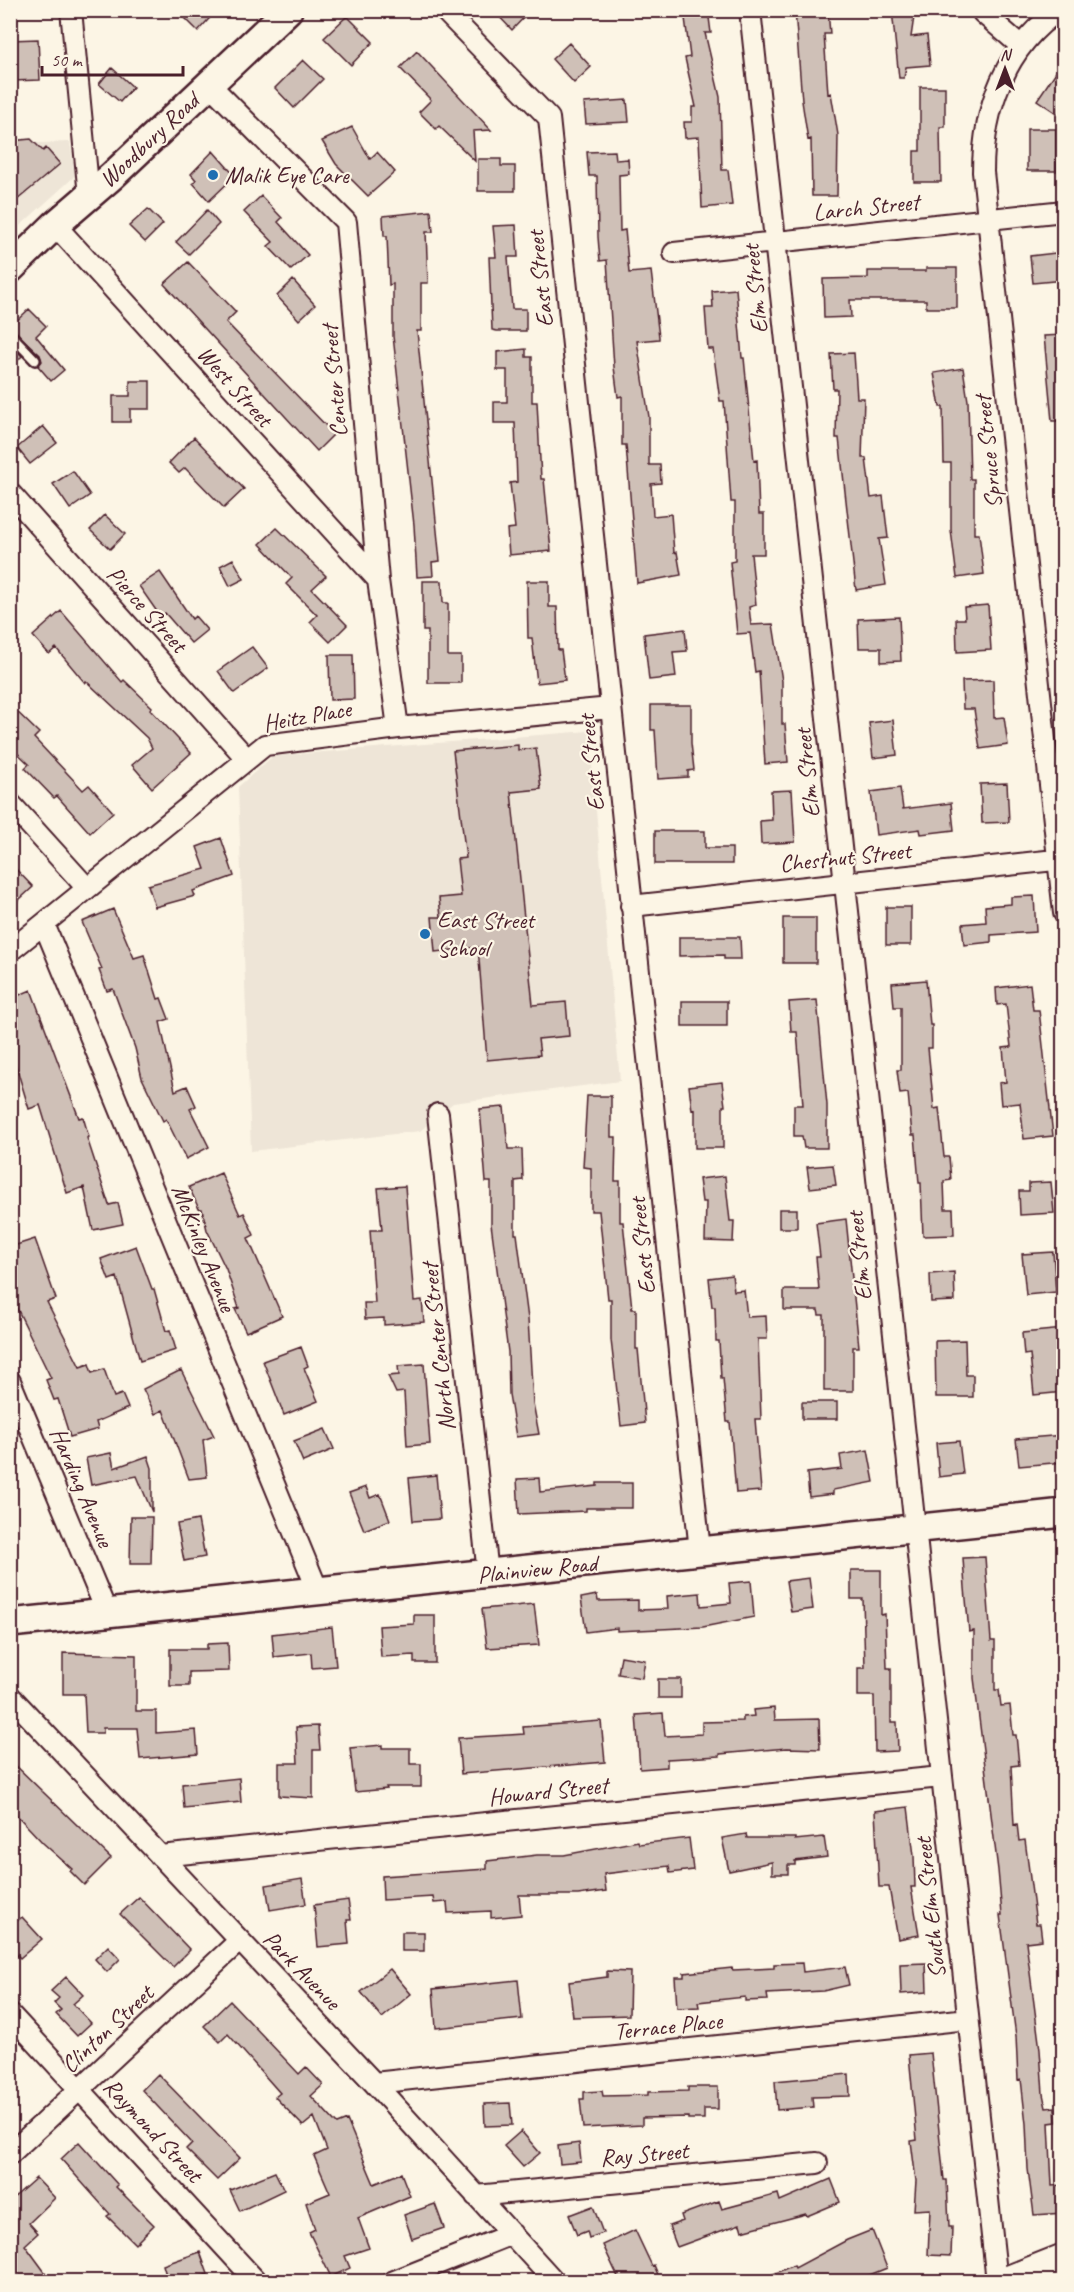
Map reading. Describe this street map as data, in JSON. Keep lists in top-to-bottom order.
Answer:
{
  "streets": {
    "main road": ["Woodbury Road", "Plainview Road"],
    "street": [
      "Larch Street",
      "East Street",
      "Elm Street",
      "Center Street",
      "West Street",
      "Spruce Street",
      "Pierce Street",
      "Heitz Place",
      "Chestnut Street",
      "McKinley Avenue",
      "North Center Street",
      "Harding Avenue",
      "Howard Street",
      "South Elm Street",
      "Park Avenue",
      "Terrace Place",
      "Clinton Street",
      "Raymond Street",
      "Ray Street"
    ]
  },
  "crossings": [
    ["Woodbury Road", "Center Street"],
    ["Woodbury Road", "West Street"],
    ["Larch Street", "Elm Street"],
    ["Larch Street", "Spruce Street"],
    ["East Street", "Heitz Place"],
    ["East Street", "Chestnut Street"],
    ["East Street", "Plainview Road"],
    ["Elm Street", "Chestnut Street"],
    ["Elm Street", "Plainview Road"],
    ["Elm Street", "South Elm Street"],
    ["Center Street", "West Street"],
    ["Center Street", "Heitz Place"],
    ["Spruce Street", "Chestnut Street"],
    ["Pierce Street", "Heitz Place"],
    ["Heitz Place", "McKinley Avenue"],
    ["McKinley Avenue", "Plainview Road"],
    ["North Center Street", "Plainview Road"],
    ["Harding Avenue", "Plainview Road"],
    ["Plainview Road", "South Elm Street"],
    ["Howard Street", "South Elm Street"],
    ["Howard Street", "Park Avenue"],
    ["South Elm Street", "Terrace Place"],
    ["Park Avenue", "Terrace Place"],
    ["Park Avenue", "Clinton Street"],
    ["Park Avenue", "Ray Street"],
    ["Clinton Street", "Raymond Street"]
  ],
  "places": ["Malik Eye Care", "East Street School"],
  "scale_bar": "50 m",
  "north": "top"
}
